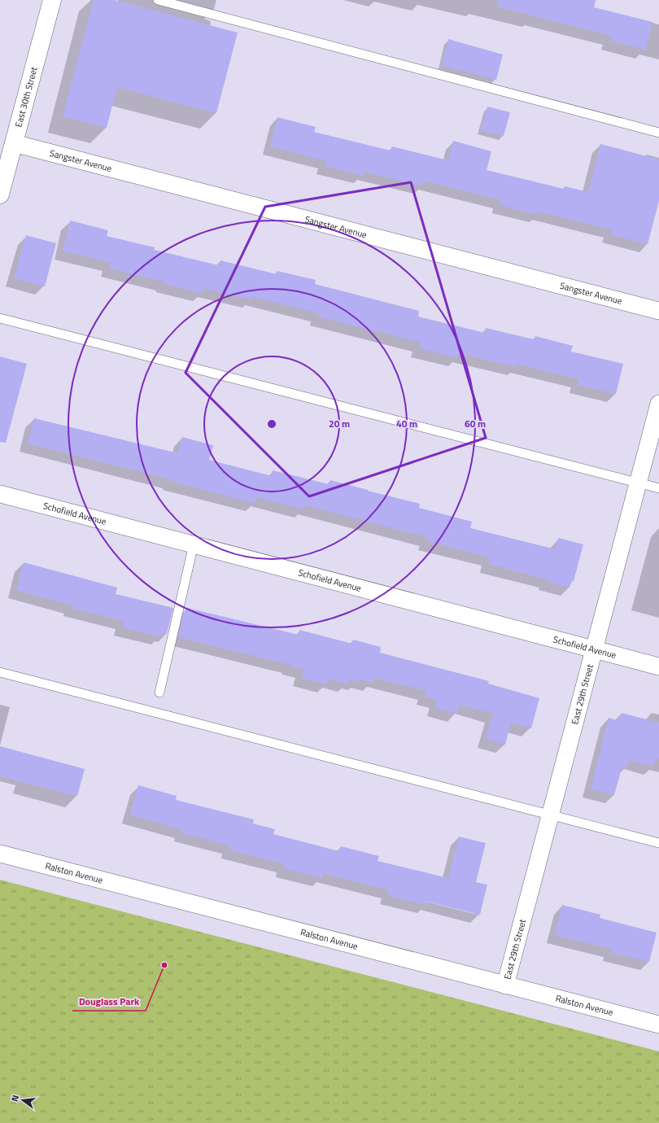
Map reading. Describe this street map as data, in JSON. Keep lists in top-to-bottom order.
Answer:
{
  "streets": {
    "main road": ["East 30th Street"],
    "street": [
      "Sangster Avenue",
      "Schofield Avenue",
      "East 29th Street",
      "Ralston Avenue"
    ]
  },
  "crossings": [
    ["East 30th Street", "Sangster Avenue"],
    ["Schofield Avenue", "East 29th Street"],
    ["East 29th Street", "Ralston Avenue"]
  ],
  "places": ["Douglass Park"],
  "north": "left",
  "rings": ["20 m", "40 m", "60 m"]
}
